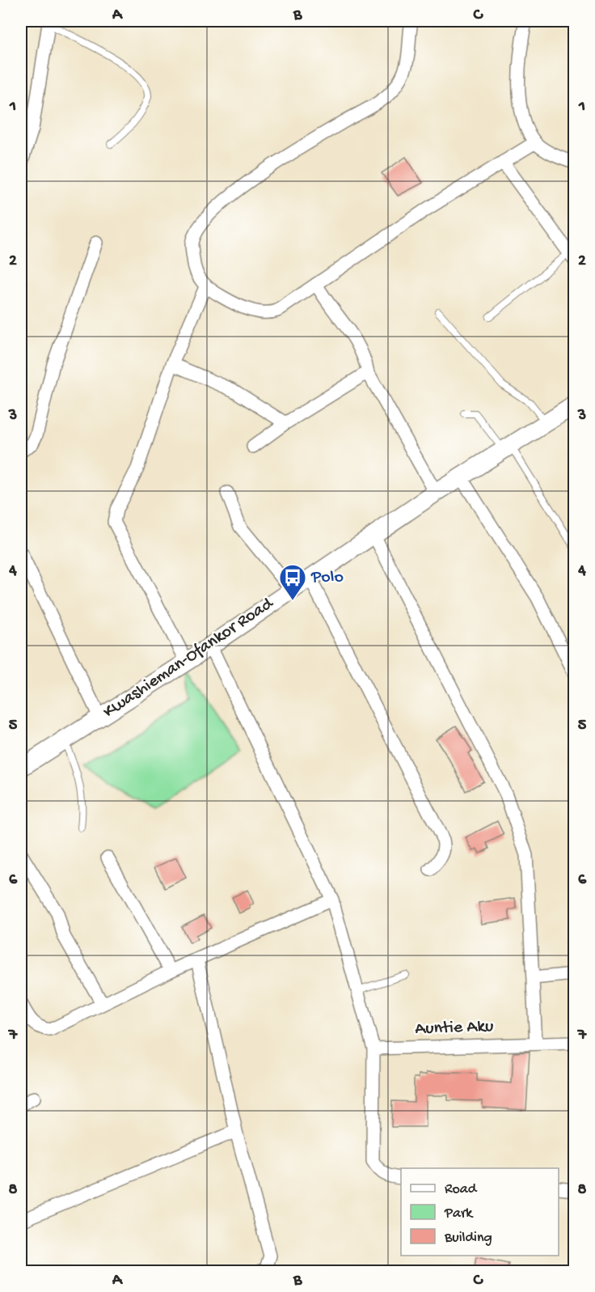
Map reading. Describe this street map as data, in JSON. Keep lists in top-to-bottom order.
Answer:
{
  "streets": {
    "main road": ["Kwashieman-Ofankor Road"],
    "street": ["Auntie Aku"]
  },
  "places": {
    "bus stop": ["Polo"]
  },
  "legend": ["Road", "Park", "Building"],
  "grid": {
    "columns": ["A", "B", "C"],
    "rows": [
      "1",
      "2",
      "3",
      "4",
      "5",
      "6",
      "7",
      "8"
    ]
  }
}
